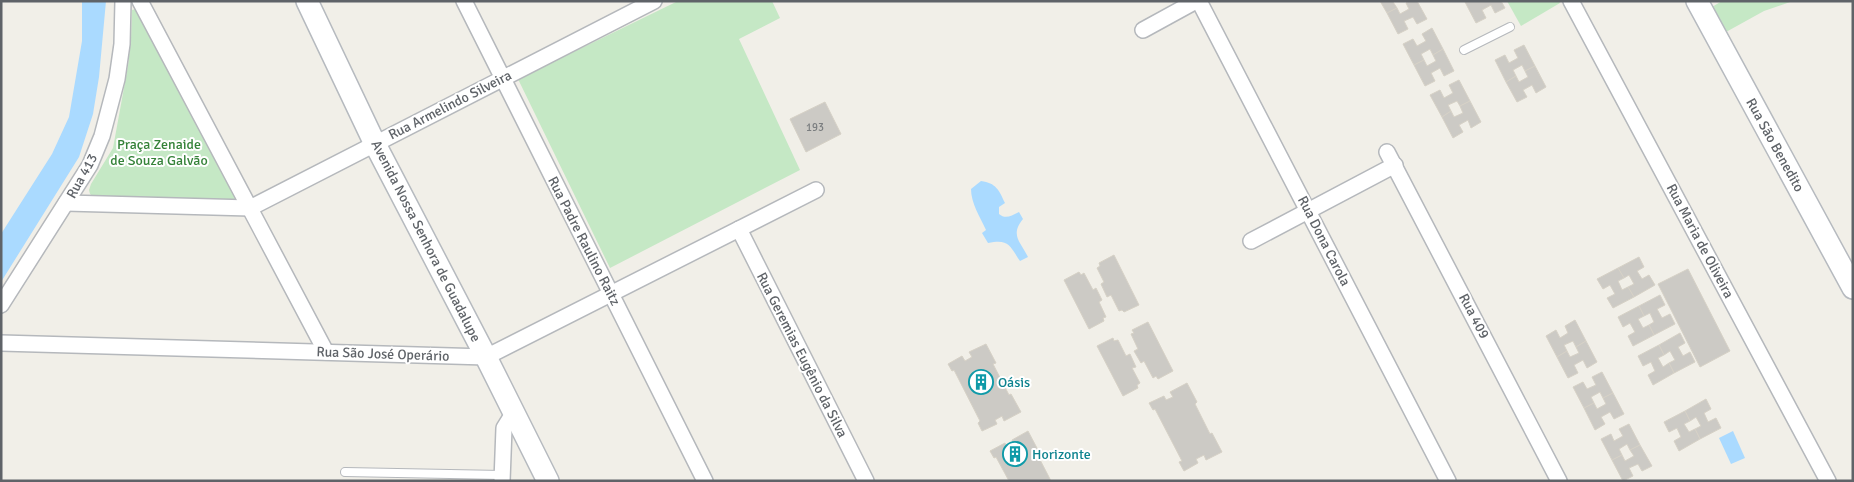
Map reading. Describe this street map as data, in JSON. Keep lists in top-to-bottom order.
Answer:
{
  "streets": {
    "street": [
      "Rua Armelindo Silveira",
      "Rua São Benedito",
      "Rua 413",
      "Avenida Nossa Senhora de Guadalupe",
      "Rua Padre Raulino Raitz",
      "Rua Dona Carola",
      "Rua Maria de Oliveira",
      "Rua 409",
      "Rua São José Operário",
      "Rua Geremias Eugênio da Silva"
    ]
  },
  "crossings": [
    ["Rua Armelindo Silveira", "Rua 413"],
    ["Rua Armelindo Silveira", "Avenida Nossa Senhora de Guadalupe"],
    ["Rua Armelindo Silveira", "Rua Padre Raulino Raitz"],
    ["Avenida Nossa Senhora de Guadalupe", "Rua São José Operário"],
    ["Rua Padre Raulino Raitz", "Rua São José Operário"],
    ["Rua São José Operário", "Rua Geremias Eugênio da Silva"]
  ],
  "parks": ["Praça Zenaide de Souza Galvão"],
  "places": {
    "building": ["Oásis", "Horizonte"]
  },
  "house_numbers": ["193"]
}
